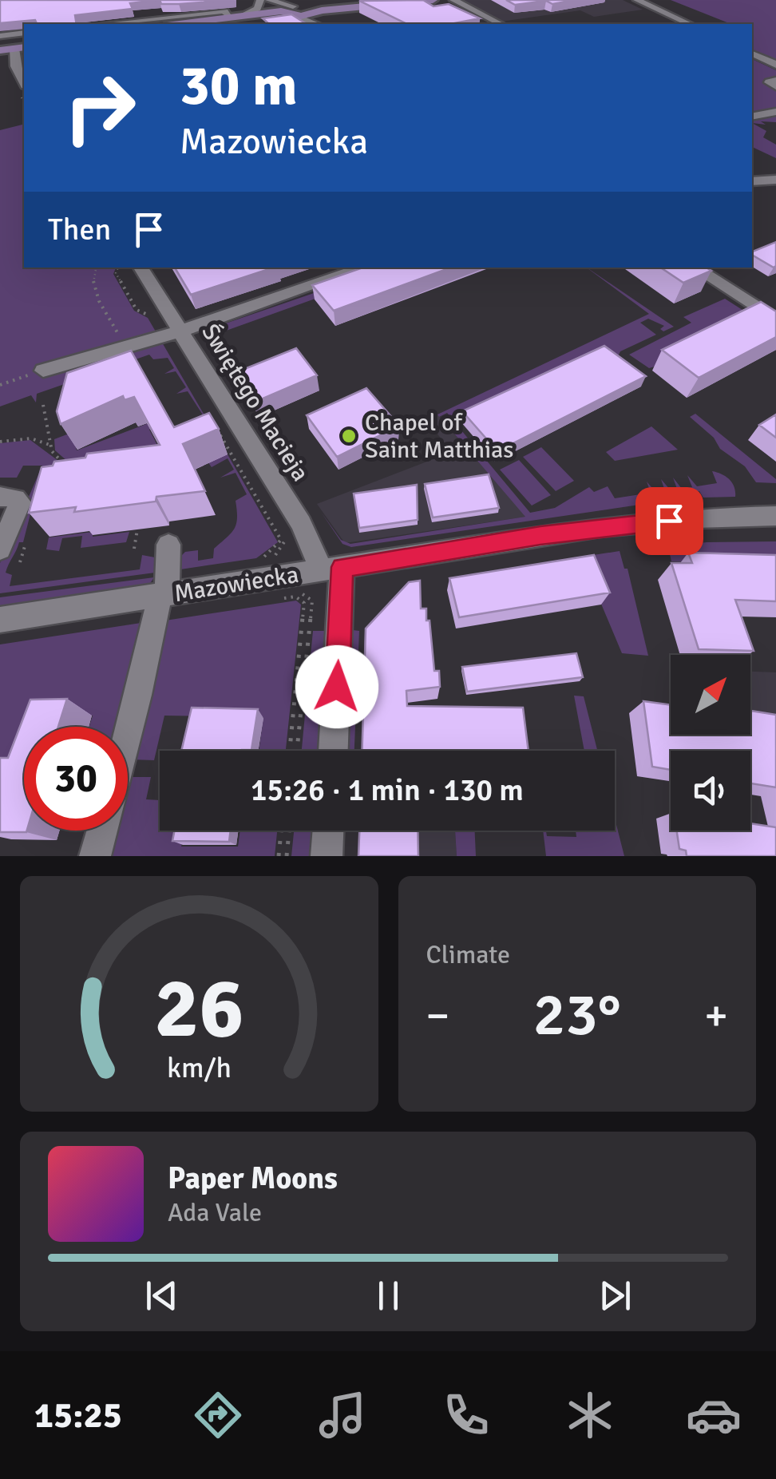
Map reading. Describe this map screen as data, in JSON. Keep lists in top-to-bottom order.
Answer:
{
  "streets": {
    "street": ["Świętego Macieja", "Mazowiecka"]
  },
  "crossings": [
    ["Świętego Macieja", "Mazowiecka"]
  ],
  "places": ["Chapel of Saint Matthias"],
  "north": "top right",
  "page": {
    "turn": ["30 m", "Mazowiecka"],
    "then": "Then",
    "limit": "30",
    "trip": "15:26 · 1 min · 130 m",
    "tile": "Climate",
    "heat": ["−", "23°", "+"],
    "song": ["Paper Moons", "Ada Vale"],
    "tabs": "15:25",
    "gauge": ["26", "km/h"]
  }
}
